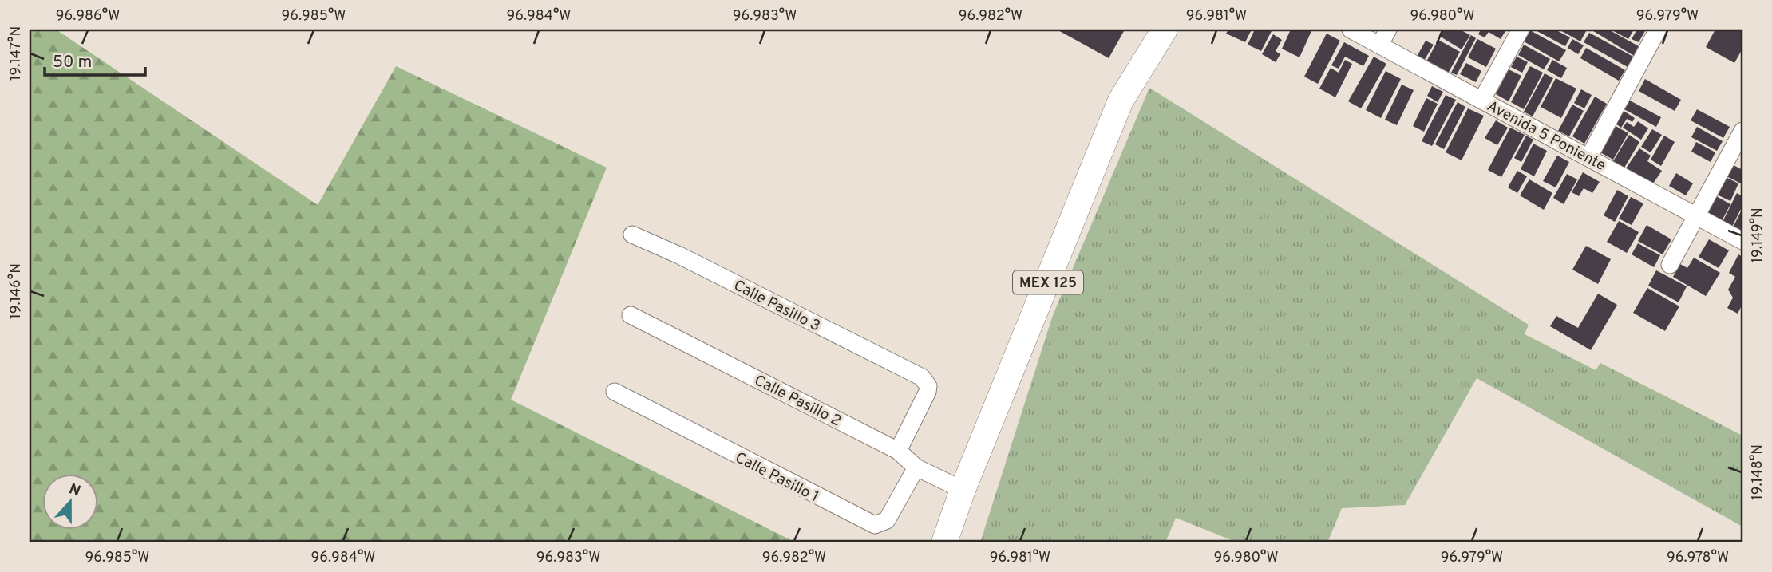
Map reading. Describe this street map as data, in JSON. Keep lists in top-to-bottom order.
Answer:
{
  "streets": {
    "main road": ["MEX 125"],
    "street": [
      "Avenida 5 Poniente",
      "Calle Pasillo 3",
      "Calle Pasillo 2",
      "Calle Pasillo 1"
    ]
  },
  "crossings": [
    ["MEX 125", "Calle Pasillo 2"],
    ["Calle Pasillo 3", "Calle Pasillo 2"],
    ["Calle Pasillo 2", "Calle Pasillo 1"]
  ],
  "scale_bar": "50 m",
  "north": "top",
  "coordinates": [
    "96.986°W",
    "96.985°W",
    "96.984°W",
    "96.983°W",
    "96.982°W",
    "96.981°W",
    "96.980°W",
    "96.979°W",
    "19.147°N",
    "19.149°N",
    "19.146°N",
    "19.148°N",
    "96.978°W"
  ]
}
